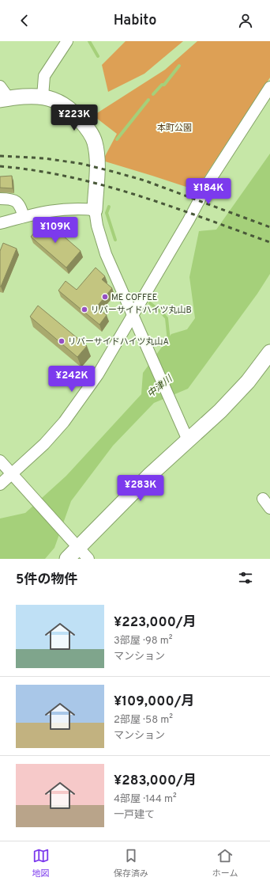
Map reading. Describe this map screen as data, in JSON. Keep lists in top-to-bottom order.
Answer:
{
  "water": ["中津川"],
  "parks": ["本町公園"],
  "places": ["ME COFFEE", "リバーサイドハイツ丸山B", "リバーサイドハイツ丸山A"],
  "page": {
    "header": "Habito",
    "price": [
      "¥223K",
      "¥184K",
      "¥109K",
      "¥242K",
      "¥283K"
    ],
    "heading": "5件の物件",
    "list": [
      {
        "name": "¥223,000/月",
        "note": "3部屋 · 98 m² · マンション"
      },
      {
        "name": "¥109,000/月",
        "note": "2部屋 · 58 m² · マンション"
      },
      {
        "name": "¥283,000/月",
        "note": "4部屋 · 144 m² · 一戸建て"
      }
    ],
    "tabs": ["地図", "保存済み", "ホーム"]
  }
}
